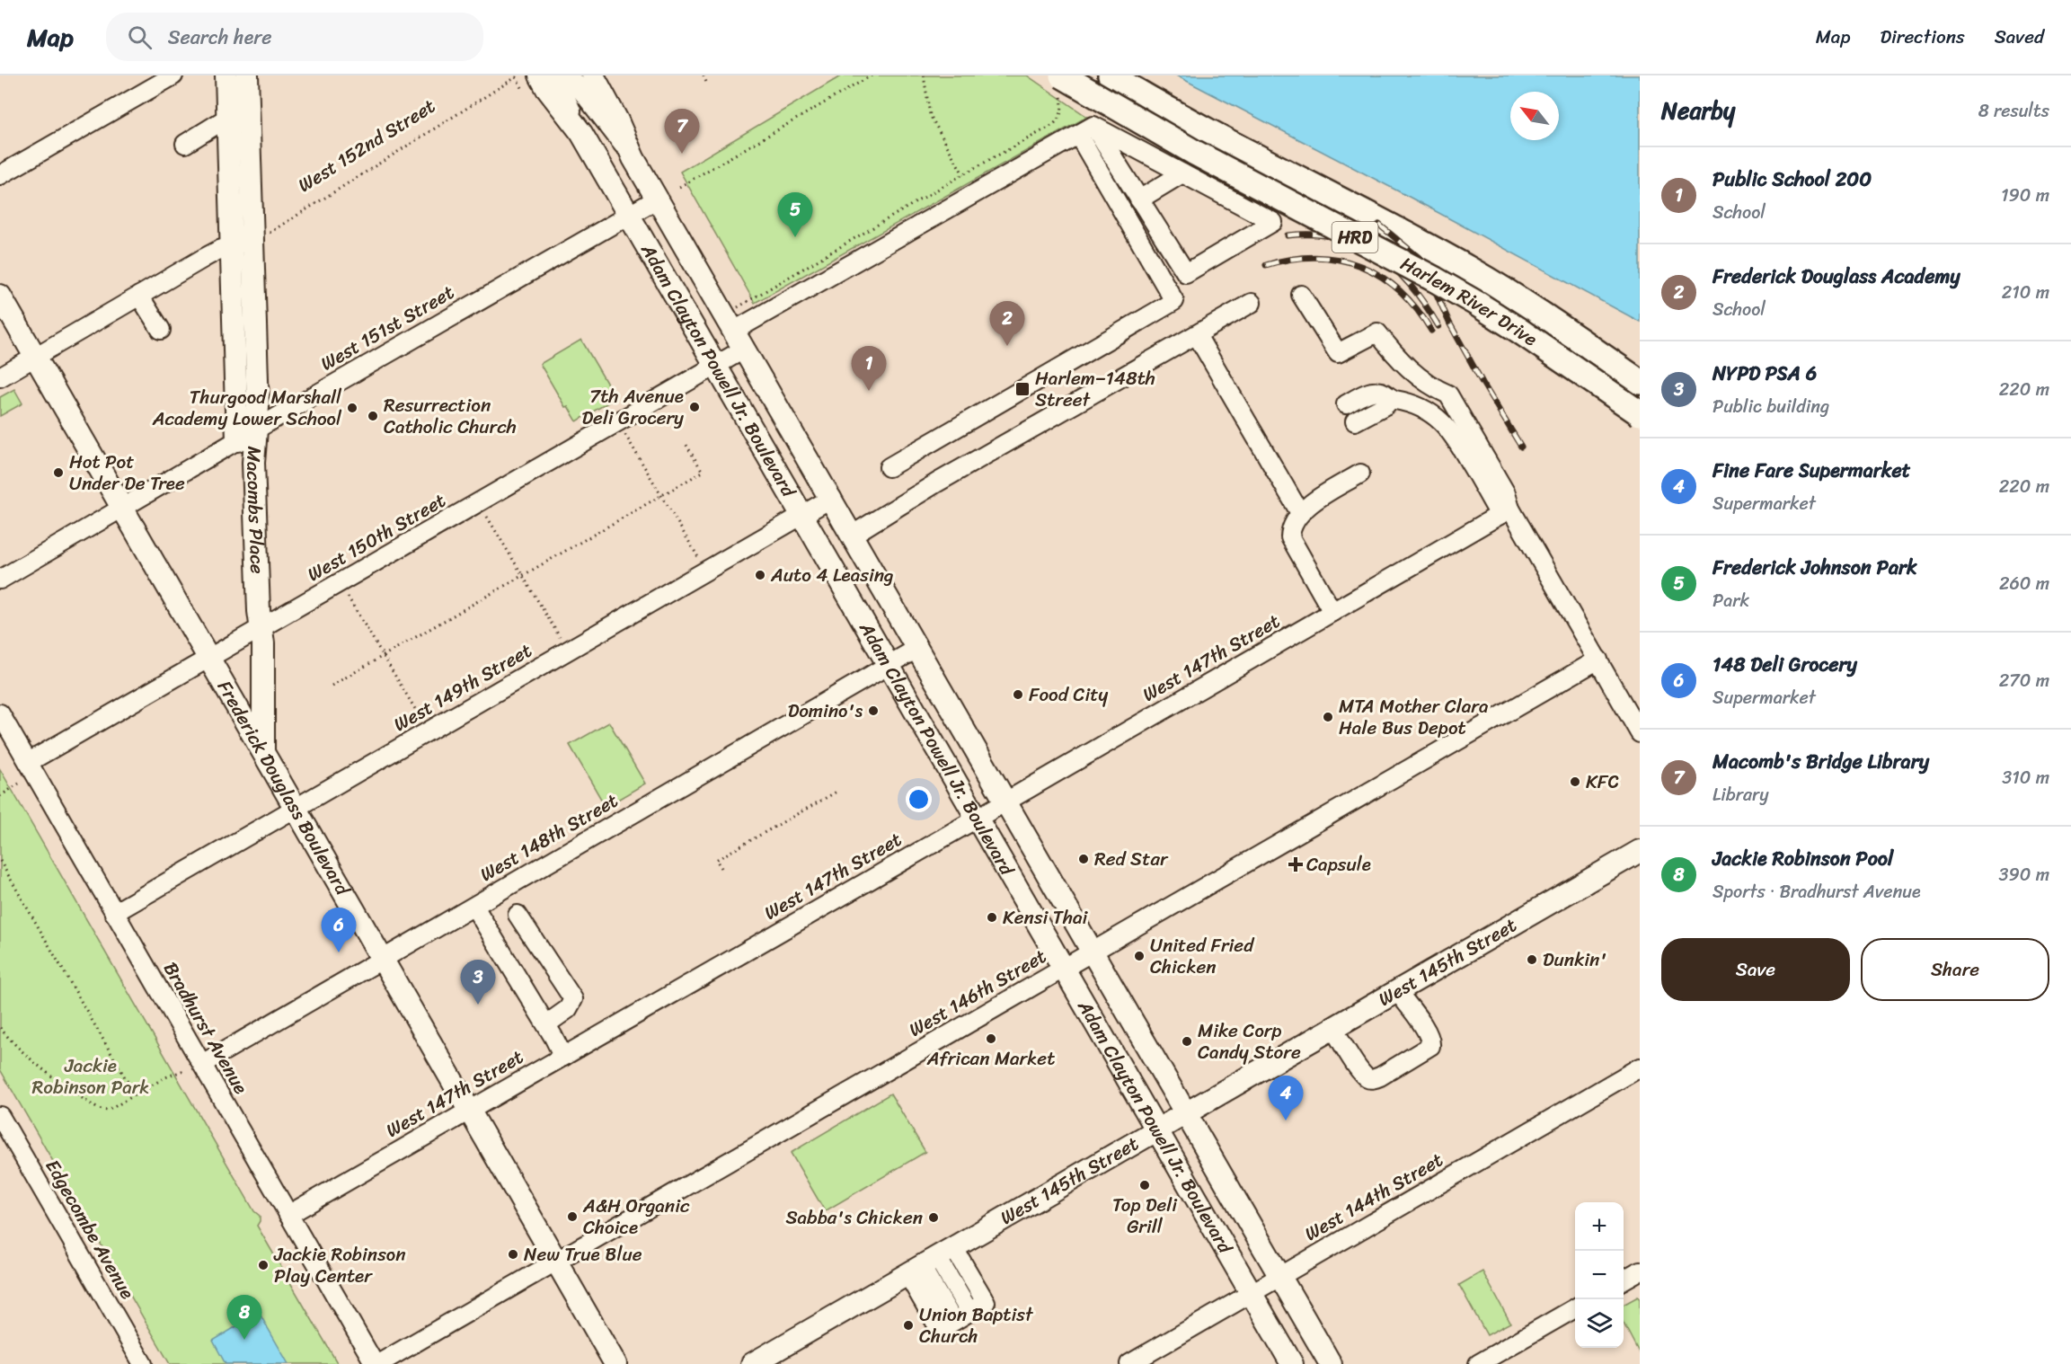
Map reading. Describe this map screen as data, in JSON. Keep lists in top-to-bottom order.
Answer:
{
  "streets": {
    "highway": ["HRD", "Harlem River Drive"],
    "main road": [
      "Adam Clayton Powell Jr. Boulevard",
      "Macombs Place",
      "Frederick Douglass Boulevard",
      "West 145th Street"
    ],
    "street": [
      "West 151st Street",
      "West 150th Street",
      "West 147th Street",
      "West 149th Street",
      "West 148th Street",
      "West 146th Street",
      "Bradhurst Avenue",
      "West 144th Street",
      "Edgecombe Avenue"
    ],
    "path": ["West 152nd Street"]
  },
  "crossings": [
    ["West 152nd Street", "Macombs Place"],
    ["West 151st Street", "Adam Clayton Powell Jr. Boulevard"],
    ["West 151st Street", "Macombs Place"],
    ["West 151st Street", "Frederick Douglass Boulevard"],
    ["Adam Clayton Powell Jr. Boulevard", "West 150th Street"],
    ["Adam Clayton Powell Jr. Boulevard", "West 147th Street"],
    ["Adam Clayton Powell Jr. Boulevard", "West 149th Street"],
    ["Adam Clayton Powell Jr. Boulevard", "West 148th Street"],
    ["Adam Clayton Powell Jr. Boulevard", "West 145th Street"],
    ["Adam Clayton Powell Jr. Boulevard", "West 146th Street"],
    ["Adam Clayton Powell Jr. Boulevard", "West 144th Street"],
    ["Macombs Place", "West 150th Street"],
    ["Macombs Place", "Frederick Douglass Boulevard"],
    ["West 150th Street", "Frederick Douglass Boulevard"],
    ["West 150th Street", "Bradhurst Avenue"],
    ["West 147th Street", "Frederick Douglass Boulevard"],
    ["West 147th Street", "Bradhurst Avenue"],
    ["West 149th Street", "Frederick Douglass Boulevard"],
    ["West 149th Street", "Bradhurst Avenue"],
    ["Frederick Douglass Boulevard", "West 148th Street"],
    ["Frederick Douglass Boulevard", "West 146th Street"],
    ["West 148th Street", "Bradhurst Avenue"]
  ],
  "parks": ["Jackie Robinson Park"],
  "places": {
    "transit": ["Harlem–148th Street"],
    "other": [
      "7th Avenue Deli Grocery",
      "Thurgood Marshall Academy Lower School",
      "Resurrection Catholic Church",
      "Hot Pot Under De Tree",
      "Auto 4 Leasing",
      "Food City",
      "Domino's",
      "MTA Mother Clara Hale Bus Depot",
      "KFC",
      "Red Star",
      "Kensi Thai",
      "United Fried Chicken",
      "Dunkin'",
      "African Market",
      "Mike Corp Candy Store",
      "Top Deli Grill",
      "A&H Organic Choice",
      "Sabba's Chicken",
      "New True Blue",
      "Jackie Robinson Play Center",
      "Union Baptist Church"
    ],
    "health": ["Capsule"]
  },
  "north": "top left",
  "page": {
    "header": "Map",
    "search": "Search here",
    "nav": ["Map", "Directions", "Saved"],
    "heading": ["Nearby", "8 results"],
    "pins": [
      "7",
      "5",
      "2",
      "1",
      "6",
      "3",
      "4",
      "8"
    ],
    "list": [
      {
        "mark": "1",
        "name": "Public School 200",
        "note": "School",
        "value": "190 m"
      },
      {
        "mark": "2",
        "name": "Frederick Douglass Academy",
        "note": "School",
        "value": "210 m"
      },
      {
        "mark": "3",
        "name": "NYPD PSA 6",
        "note": "Public building",
        "value": "220 m"
      },
      {
        "mark": "4",
        "name": "Fine Fare Supermarket",
        "note": "Supermarket",
        "value": "220 m"
      },
      {
        "mark": "5",
        "name": "Frederick Johnson Park",
        "note": "Park",
        "value": "260 m"
      },
      {
        "mark": "6",
        "name": "148 Deli Grocery",
        "note": "Supermarket",
        "value": "270 m"
      },
      {
        "mark": "7",
        "name": "Macomb's Bridge Library",
        "note": "Library",
        "value": "310 m"
      },
      {
        "mark": "8",
        "name": "Jackie Robinson Pool",
        "note": "Sports · Bradhurst Avenue",
        "value": "390 m"
      }
    ],
    "buttons": ["Save", "Share"],
    "map_buttons": ["+", "−"]
  }
}
